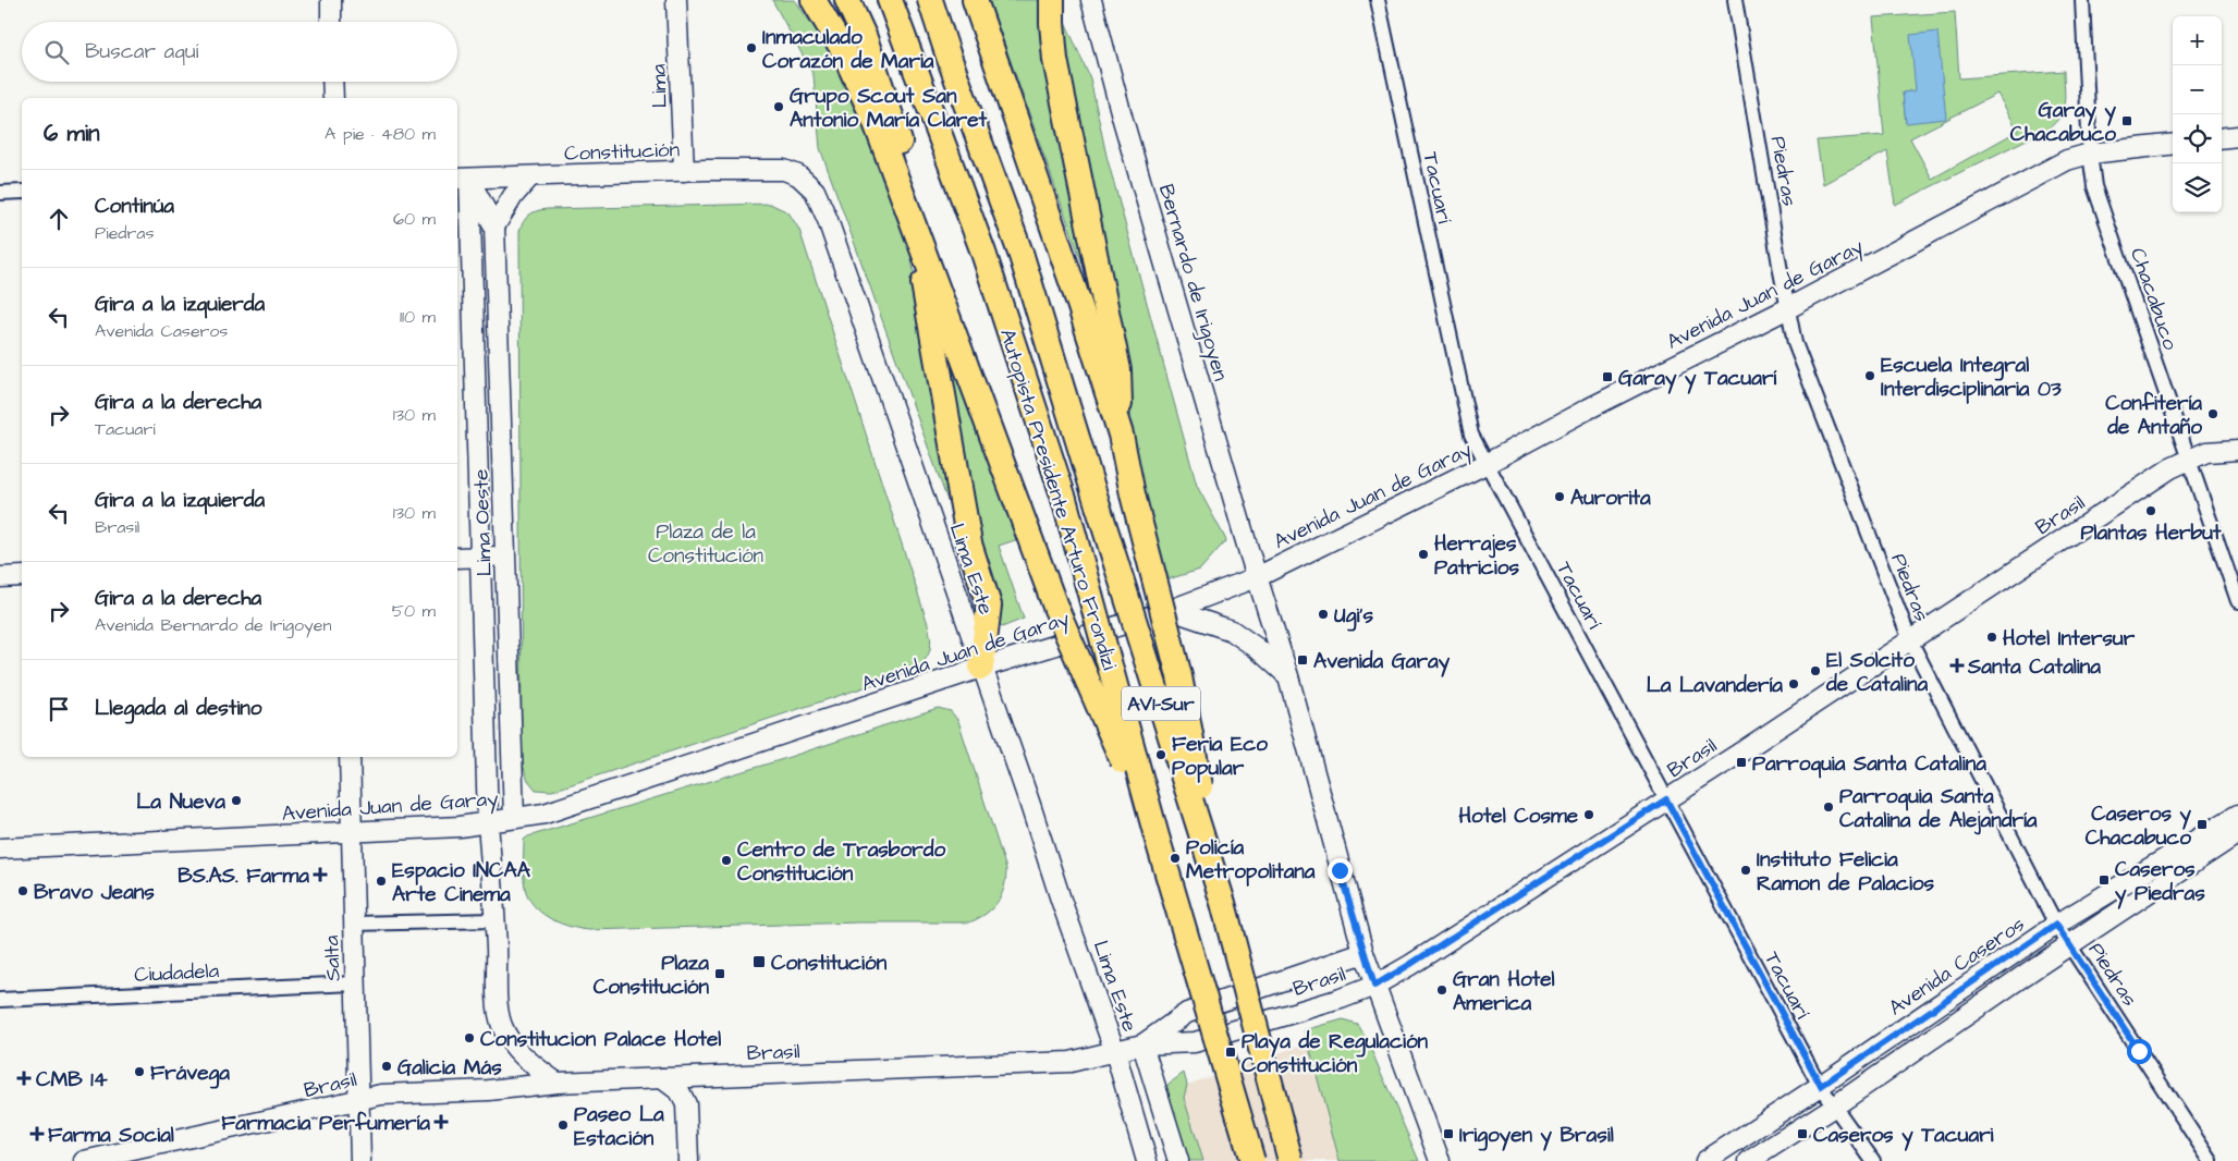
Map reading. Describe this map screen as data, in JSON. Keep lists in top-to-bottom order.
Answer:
{
  "streets": {
    "highway": ["Autopista Presidente Arturo Frondizi", "AV1-Sur"],
    "main road": [
      "Lima",
      "Constitución",
      "Bernardo de Irigoyen",
      "Avenida Juan de Garay",
      "Brasil",
      "Lima Oeste",
      "Lima Este",
      "Salta",
      "Avenida Caseros"
    ],
    "street": [
      "Piedras",
      "Tacuarí",
      "Chacabuco",
      "Ciudadela"
    ]
  },
  "crossings": [
    ["Lima", "Constitución"],
    ["Constitución", "Lima Oeste"],
    ["Constitución", "Lima Este"],
    ["Piedras", "Avenida Juan de Garay"],
    ["Piedras", "Brasil"],
    ["Piedras", "Avenida Caseros"],
    ["Tacuarí", "Avenida Juan de Garay"],
    ["Tacuarí", "Brasil"],
    ["Tacuarí", "Avenida Caseros"],
    ["Bernardo de Irigoyen", "Avenida Juan de Garay"],
    ["Bernardo de Irigoyen", "Brasil"],
    ["Avenida Juan de Garay", "Chacabuco"],
    ["Avenida Juan de Garay", "Lima Oeste"],
    ["Avenida Juan de Garay", "Lima Este"],
    ["Avenida Juan de Garay", "Salta"],
    ["Chacabuco", "Brasil"],
    ["Brasil", "Lima Oeste"],
    ["Brasil", "Lima Este"],
    ["Brasil", "Salta"],
    ["Salta", "Ciudadela"]
  ],
  "parks": ["Plaza de la Constitución"],
  "places": {
    "other": [
      "Inmaculado Corazón de Maria",
      "Grupo Scout San Antonio María Claret",
      "Escuela Integral Interdisciplinaria 03",
      "Confitería de Antaño",
      "Aurorita",
      "Plantas Herbut",
      "Herrajes Patricios",
      "Ugi's",
      "Hotel Intersur",
      "El Solcito de Catalina",
      "La Lavandería",
      "Feria Eco Popular",
      "La Nueva",
      "Parroquia Santa Catalina de Alejandría",
      "Hotel Cosme",
      "Policía Metropolitana",
      "Centro de Trasbordo Constitución",
      "Instituto Felicia Ramon de Palacios",
      "Espacio INCAA Arte Cinema",
      "Bravo Jeans",
      "Gran Hotel America",
      "Constitucion Palace Hotel",
      "Galicia Más",
      "Frávega",
      "Paseo La Estación"
    ],
    "transit": [
      "Garay y Chacabuco",
      "Garay y Tacuarí",
      "Avenida Garay",
      "Parroquia Santa Catalina",
      "Caseros y Chacabuco",
      "Caseros y Piedras",
      "Constitución",
      "Plaza Constitución",
      "Playa de Regulación Constitución",
      "Irigoyen y Brasil",
      "Caseros y Tacuari"
    ],
    "health": [
      "Santa Catalina",
      "BS.AS. Farma",
      "CMB 14",
      "Farmacia Perfumería",
      "Farma Social"
    ]
  },
  "page": {
    "map_buttons": ["+", "−"],
    "search": "Buscar aquí",
    "heading": ["6 min", "A pie · 480 m"],
    "list": [
      ["Continúa", "Piedras", "60 m"],
      ["Gira a la izquierda", "Avenida Caseros", "110 m"],
      ["Gira a la derecha", "Tacuarí", "130 m"],
      ["Gira a la izquierda", "Brasil", "130 m"],
      ["Gira a la derecha", "Avenida Bernardo de Irigoyen", "50 m"],
      "Llegada al destino"
    ]
  }
}
